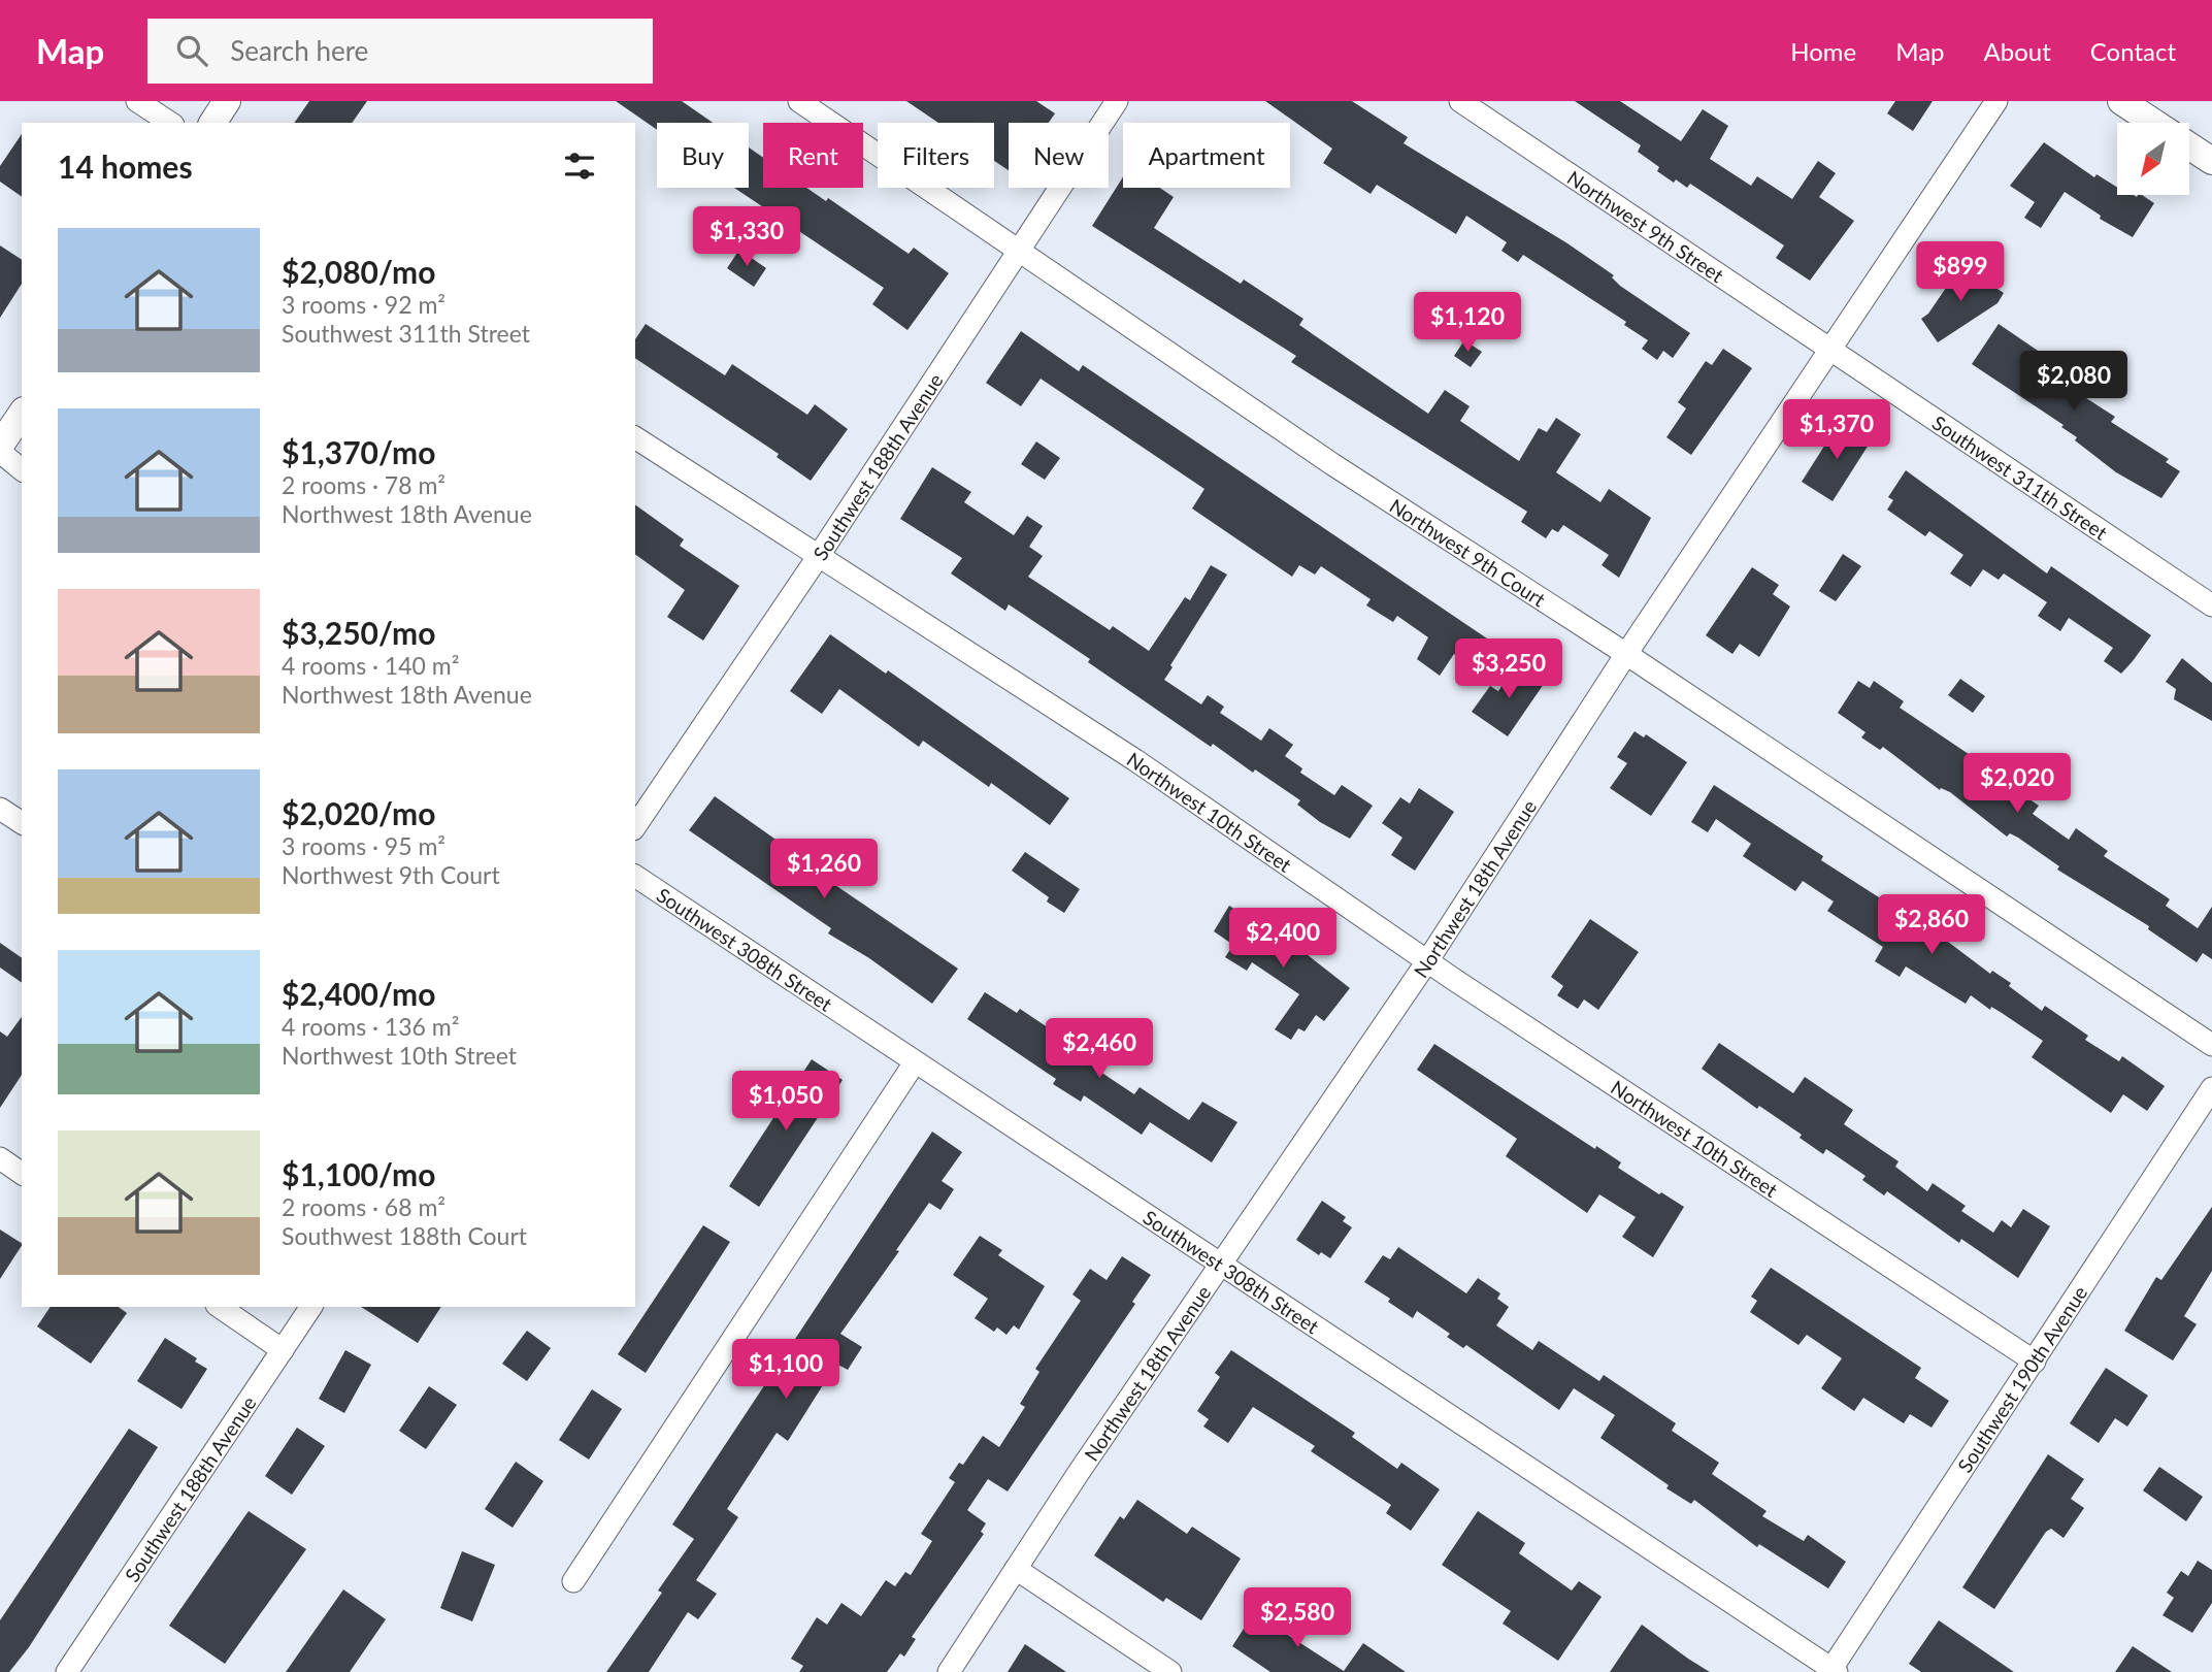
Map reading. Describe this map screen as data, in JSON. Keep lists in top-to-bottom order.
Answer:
{
  "streets": {
    "street": [
      "Northwest 9th Street",
      "Southwest 188th Avenue",
      "Southwest 311th Street",
      "Northwest 9th Court",
      "Northwest 10th Street",
      "Northwest 18th Avenue",
      "Southwest 308th Street",
      "Southwest 190th Avenue"
    ]
  },
  "crossings": [
    ["Northwest 9th Street", "Southwest 311th Street"],
    ["Northwest 9th Street", "Northwest 18th Avenue"],
    ["Southwest 188th Avenue", "Northwest 9th Court"],
    ["Southwest 188th Avenue", "Northwest 10th Street"],
    ["Southwest 311th Street", "Northwest 18th Avenue"],
    ["Northwest 9th Court", "Northwest 18th Avenue"],
    ["Northwest 10th Street", "Northwest 18th Avenue"],
    ["Northwest 10th Street", "Southwest 190th Avenue"],
    ["Northwest 18th Avenue", "Southwest 308th Street"],
    ["Southwest 308th Street", "Southwest 190th Avenue"]
  ],
  "north": "bottom left",
  "page": {
    "header": "Map",
    "search": "Search here",
    "nav": [
      "Home",
      "Map",
      "About",
      "Contact"
    ],
    "chip": [
      "Buy",
      "Rent",
      "Filters",
      "New",
      "Apartment"
    ],
    "heading": "14 homes",
    "price": [
      "$1,330",
      "$899",
      "$1,120",
      "$2,080",
      "$1,370",
      "$3,250",
      "$2,020",
      "$1,260",
      "$2,860",
      "$2,400",
      "$2,460",
      "$1,050",
      "$1,100",
      "$2,580"
    ],
    "list": [
      {
        "name": "$2,080/mo",
        "note": "3 rooms · 92 m² · Southwest 311th Street"
      },
      {
        "name": "$1,370/mo",
        "note": "2 rooms · 78 m² · Northwest 18th Avenue"
      },
      {
        "name": "$3,250/mo",
        "note": "4 rooms · 140 m² · Northwest 18th Avenue"
      },
      {
        "name": "$2,020/mo",
        "note": "3 rooms · 95 m² · Northwest 9th Court"
      },
      {
        "name": "$2,400/mo",
        "note": "4 rooms · 136 m² · Northwest 10th Street"
      },
      {
        "name": "$1,100/mo",
        "note": "2 rooms · 68 m² · Southwest 188th Court"
      }
    ]
  }
}
